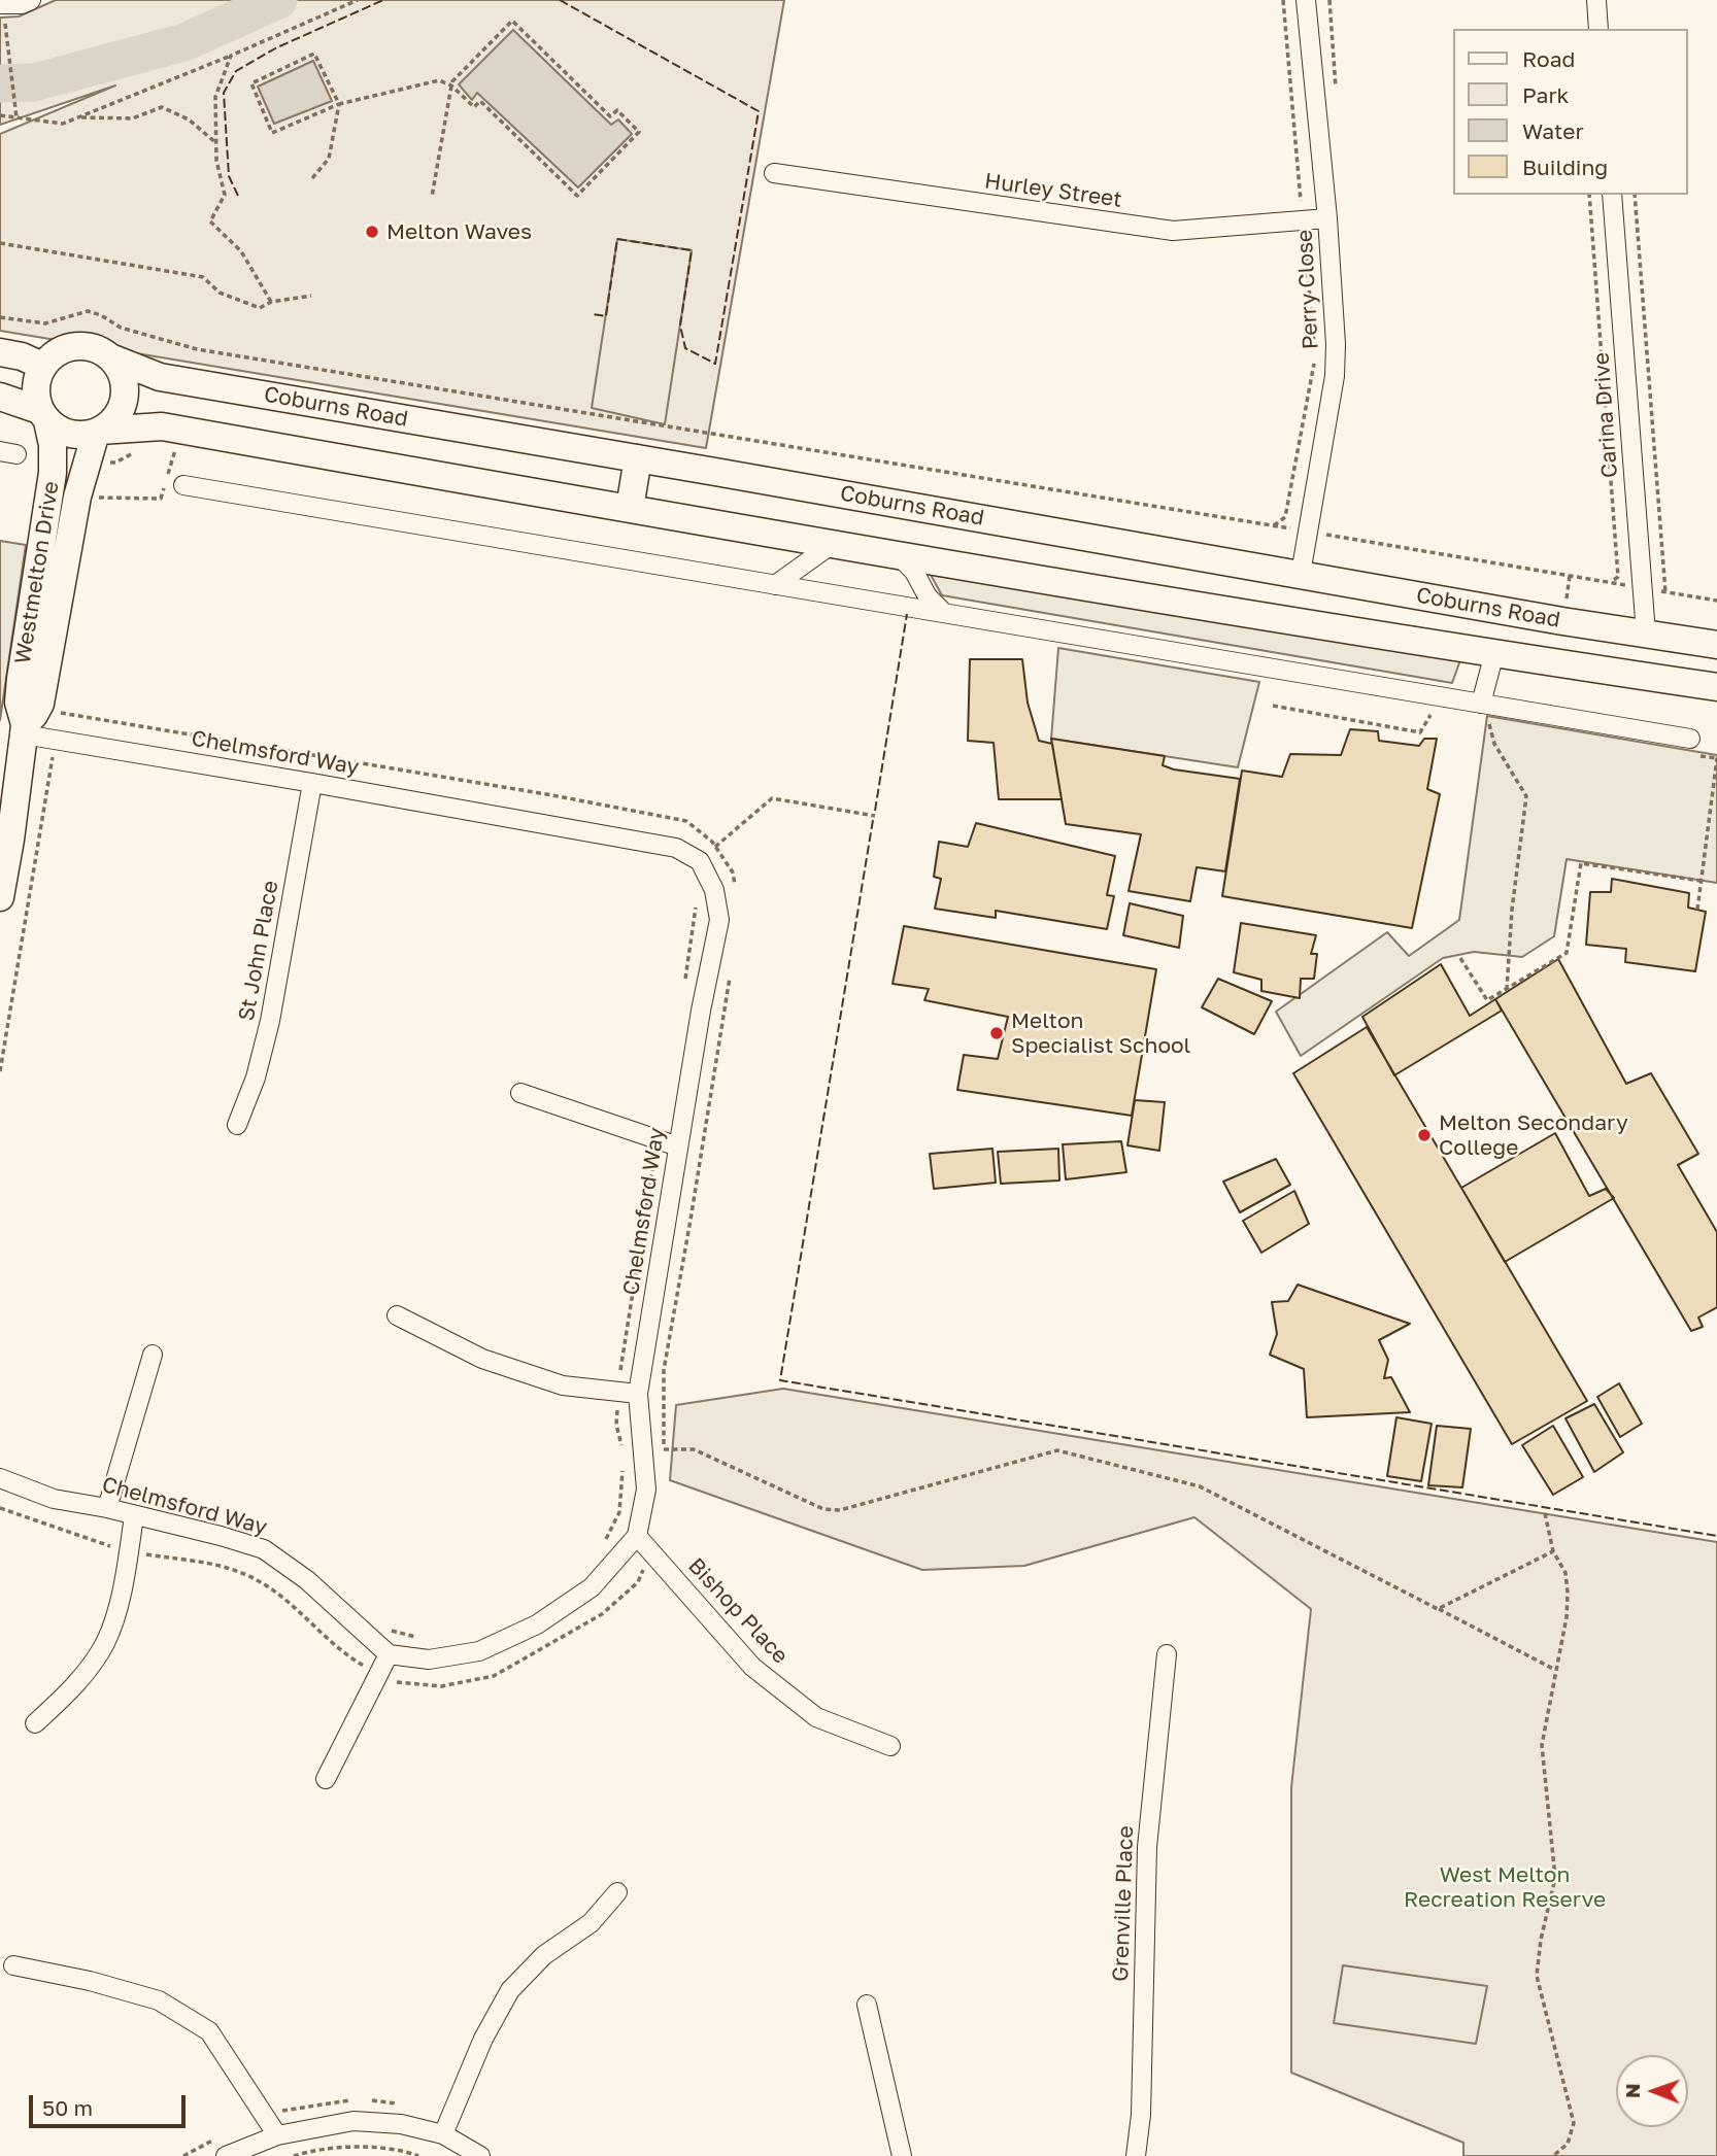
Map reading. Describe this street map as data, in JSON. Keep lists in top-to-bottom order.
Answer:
{
  "streets": {
    "street": [
      "Hurley Street",
      "Perry Close",
      "Coburns Road",
      "Carina Drive",
      "Westmelton Drive",
      "Chelmsford Way",
      "St John Place",
      "Bishop Place",
      "Grenville Place"
    ]
  },
  "crossings": [
    ["Hurley Street", "Perry Close"],
    ["Perry Close", "Coburns Road"],
    ["Coburns Road", "Carina Drive"],
    ["Coburns Road", "Westmelton Drive"],
    ["Westmelton Drive", "Chelmsford Way"],
    ["Chelmsford Way", "St John Place"],
    ["Chelmsford Way", "Bishop Place"]
  ],
  "parks": ["West Melton Recreation Reserve"],
  "places": ["Melton Waves", "Melton Specialist School", "Melton Secondary College"],
  "legend": [
    "Road",
    "Park",
    "Water",
    "Building"
  ],
  "scale_bar": "50 m",
  "north": "left"
}
